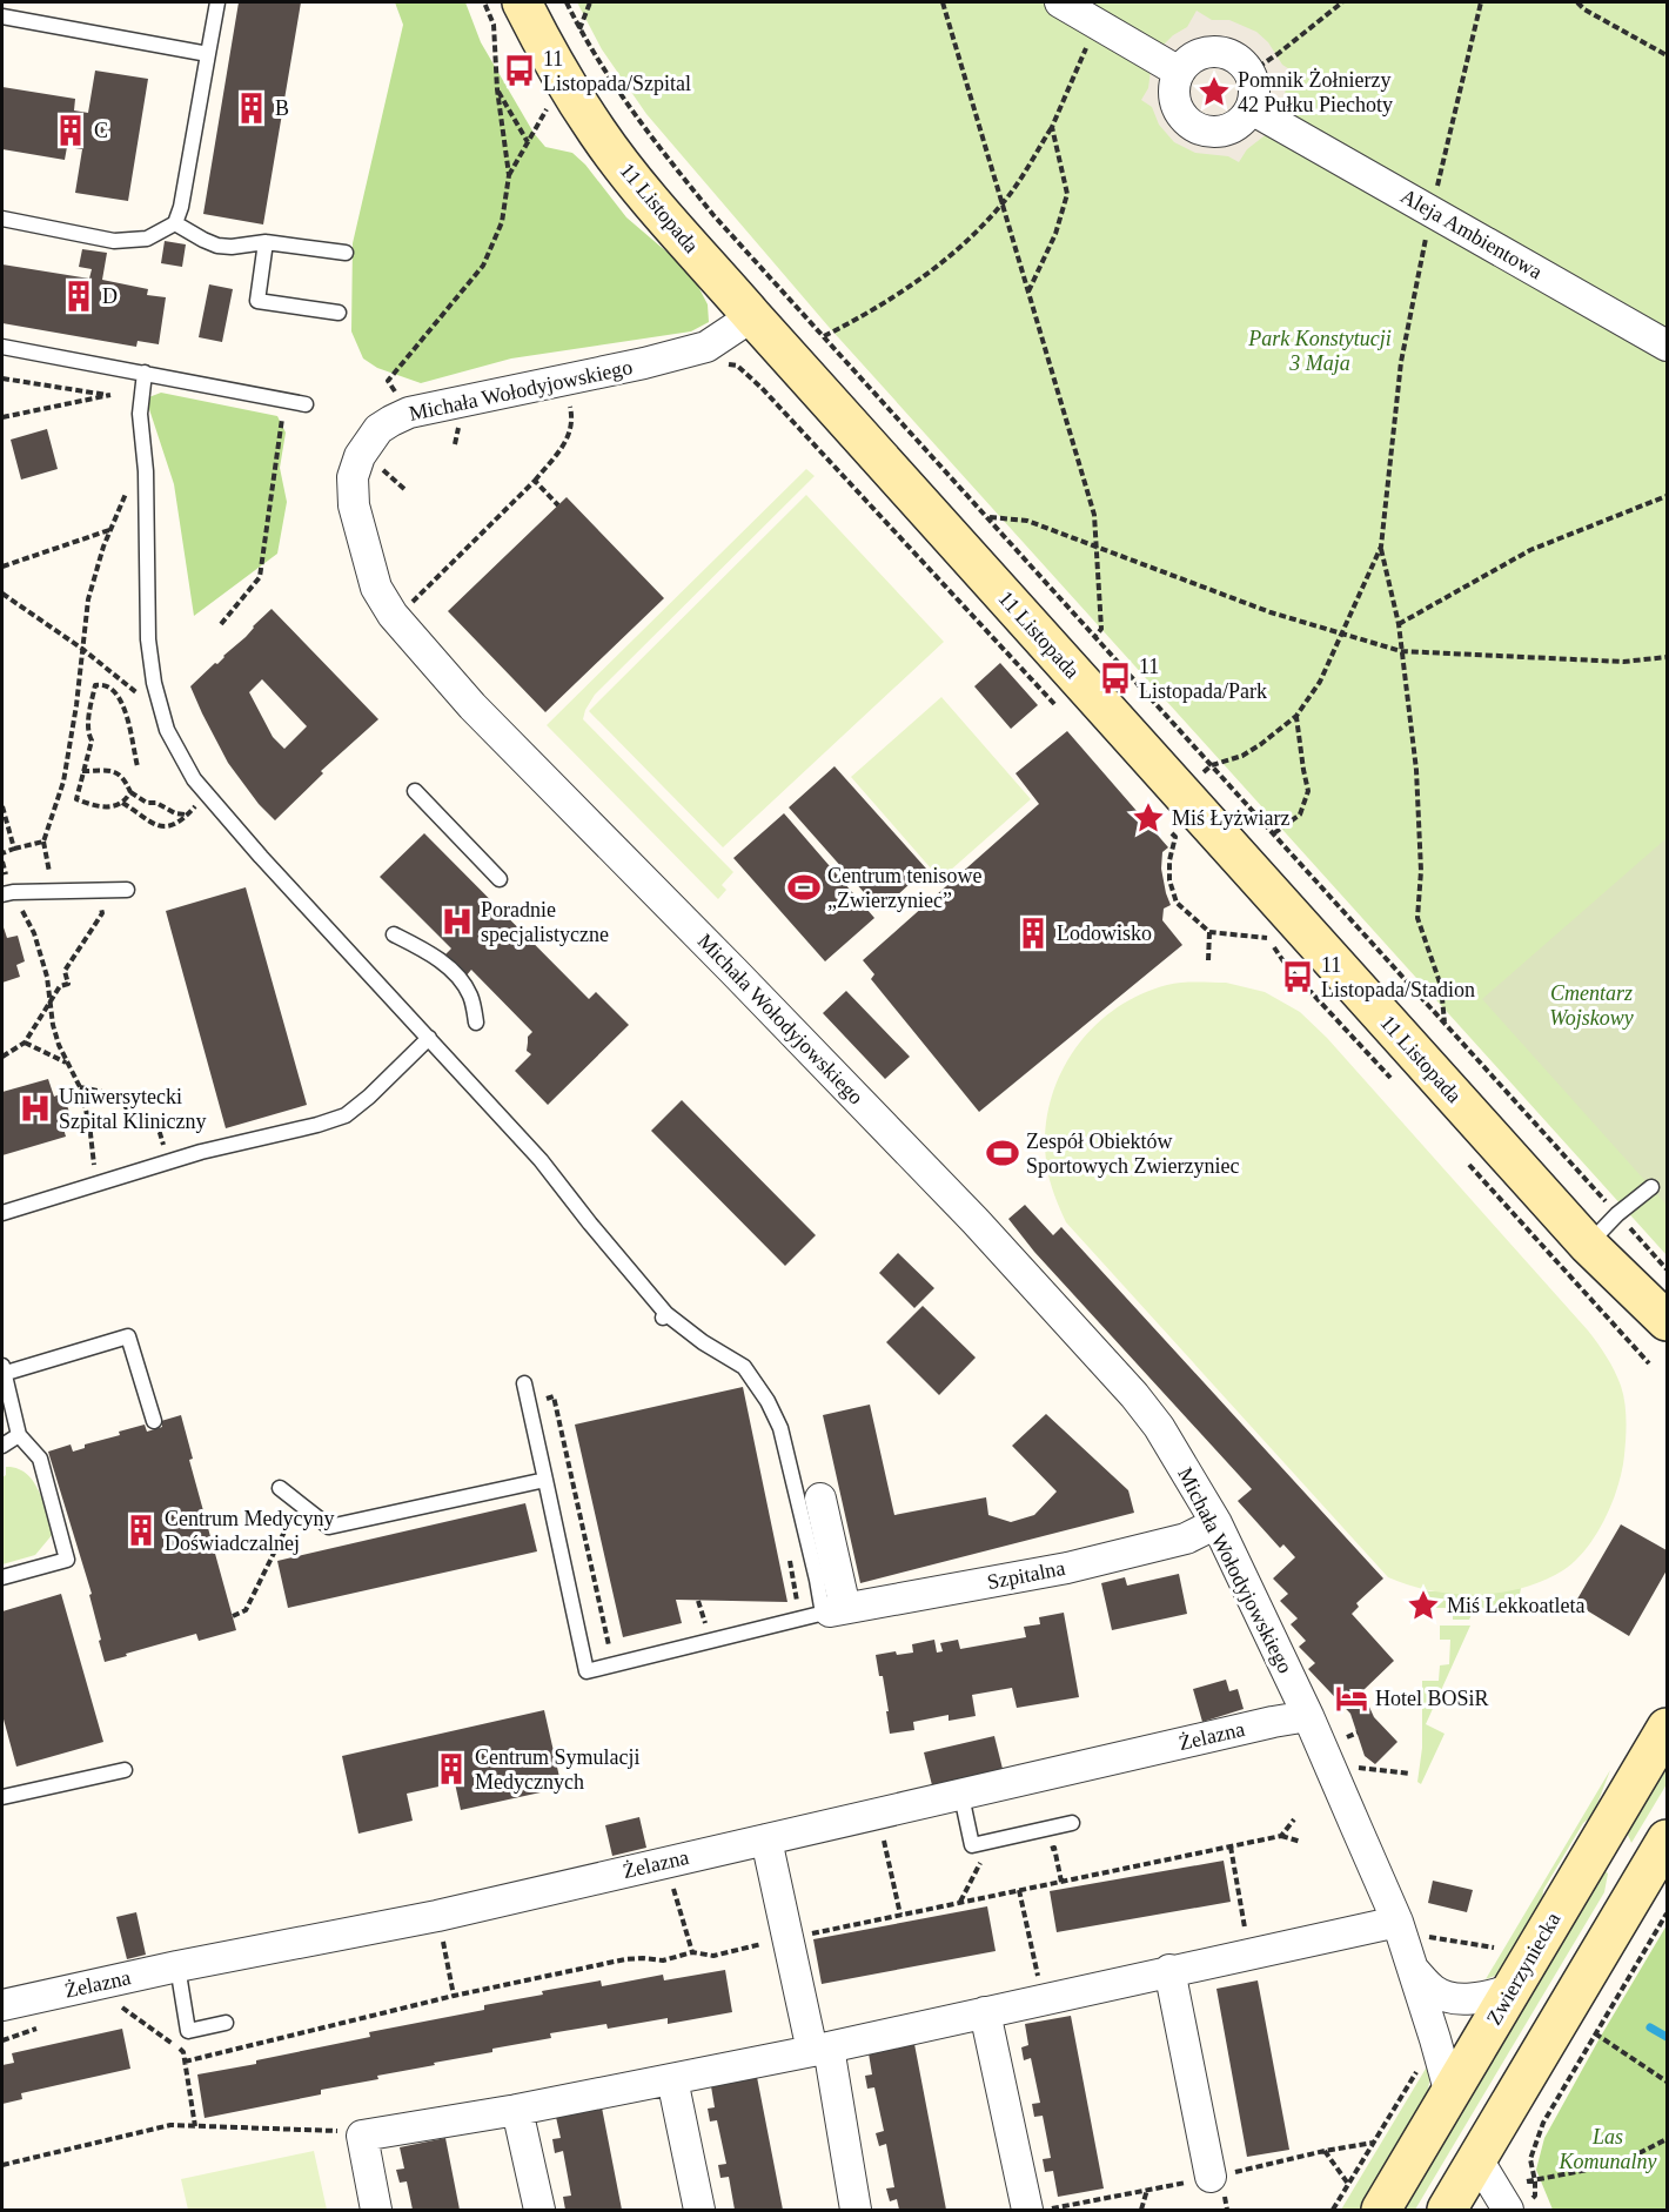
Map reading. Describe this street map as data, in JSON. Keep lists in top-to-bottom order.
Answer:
{
  "streets": {
    "street": [
      "11 Listopada",
      "Aleja Ambientowa",
      "Michała Wołodyjowskiego",
      "Szpitalna",
      "Żelazna",
      "Zwierzyniecka"
    ]
  },
  "crossings": [
    ["11 Listopada", "Michała Wołodyjowskiego"],
    ["Michała Wołodyjowskiego", "Szpitalna"],
    ["Michała Wołodyjowskiego", "Żelazna"],
    ["Michała Wołodyjowskiego", "Zwierzyniecka"]
  ],
  "parks": ["Park Konstytucji 3 Maja", "Cmentarz Wojskowy", "Las Komunalny"],
  "places": {
    "bus stop": ["11 Listopada/Szpital", "11 Listopada/Park", "11 Listopada/Stadion"],
    "place": ["Pomnik Żołnierzy 42 Pułku Piechoty", "Miś Łyżwiarz", "Miś Lekkoatleta"],
    "building": [
      "B",
      "C",
      "D",
      "Lodowisko",
      "Centrum Medycyny Doświadczalnej",
      "Centrum Symulacji Medycznych"
    ],
    "sports": ["Centrum tenisowe „Zwierzyniec”", "Zespół Obiektów Sportowych Zwierzyniec"],
    "hospital": ["Poradnie specjalistyczne", "Uniwersytecki Szpital Kliniczny"],
    "hotel": ["Hotel BOSiR"]
  }
}
